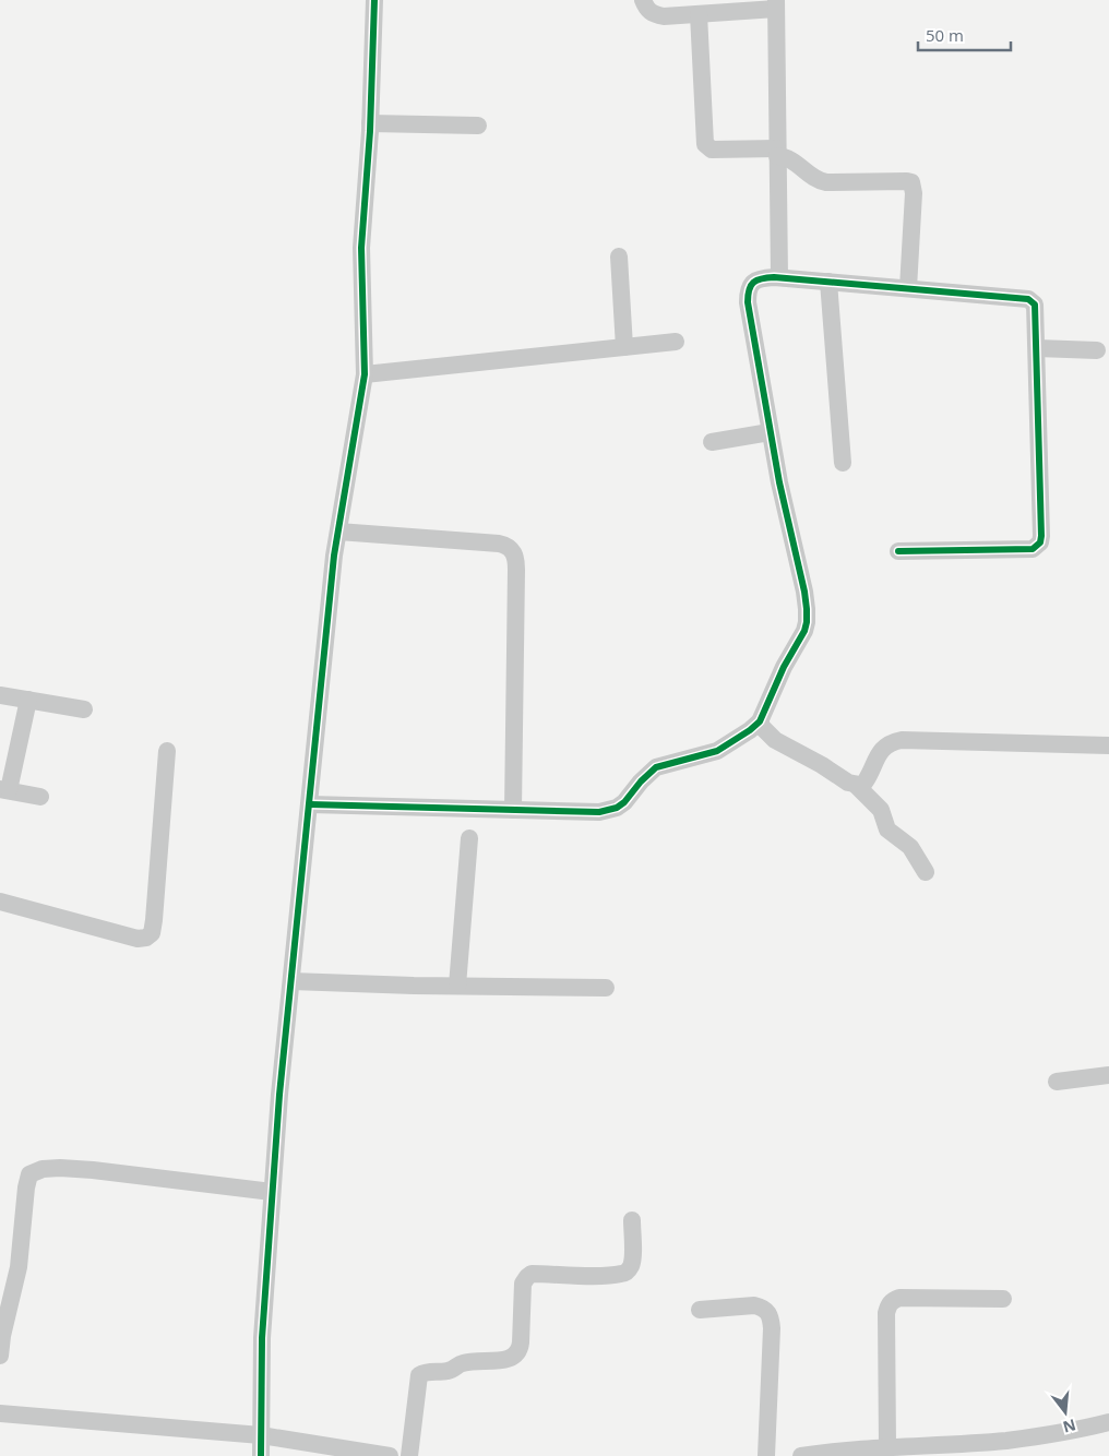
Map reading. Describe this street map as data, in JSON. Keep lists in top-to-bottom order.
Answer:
{
  "scale_bar": "50 m",
  "north": "bottom"
}
